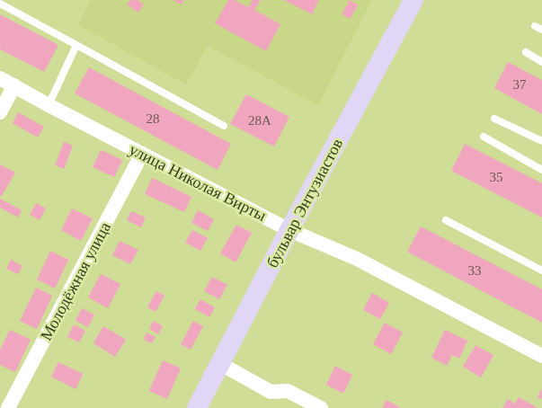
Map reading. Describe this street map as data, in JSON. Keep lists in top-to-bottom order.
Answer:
{
  "streets": {
    "main road": ["бульвар Энтузиастов"],
    "street": ["улица Николая Вирты", "Молодёжная улица"]
  },
  "crossings": [
    ["улица Николая Вирты", "бульвар Энтузиастов"],
    ["улица Николая Вирты", "Молодёжная улица"]
  ],
  "house_numbers": [
    "37",
    "28",
    "28А",
    "35",
    "33"
  ]
}
